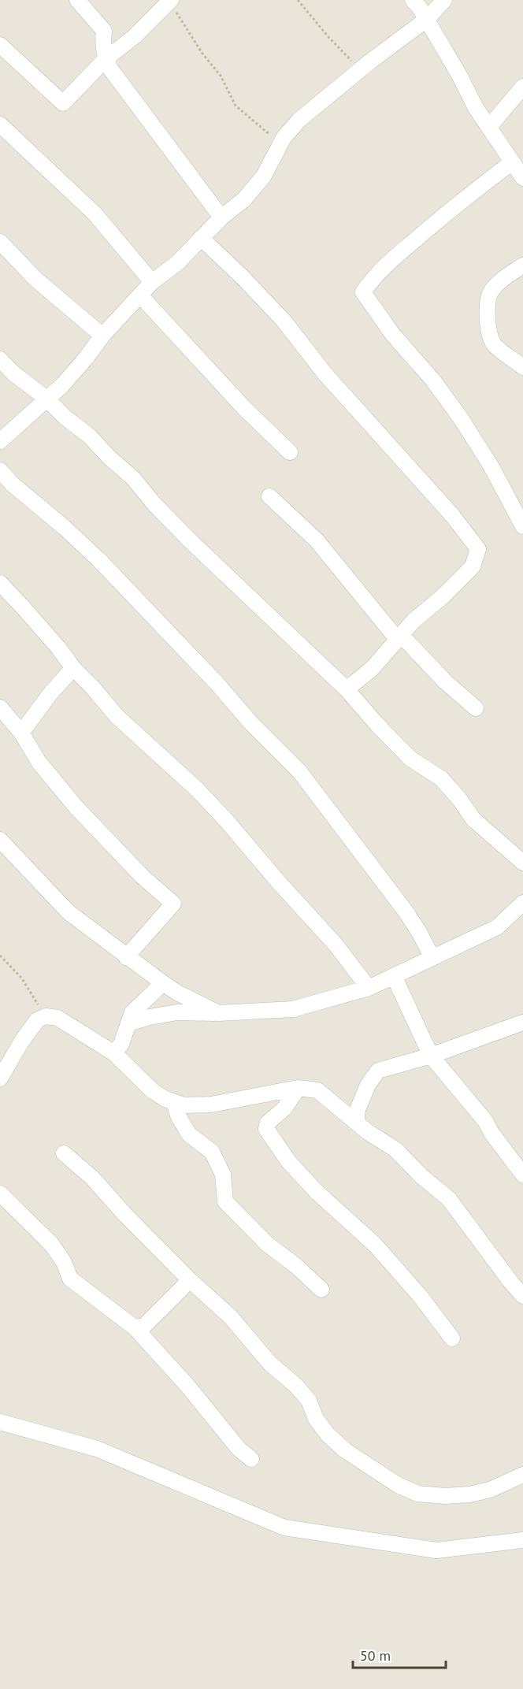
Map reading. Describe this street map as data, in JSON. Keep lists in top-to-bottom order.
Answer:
{
  "scale_bar": "50 m"
}
